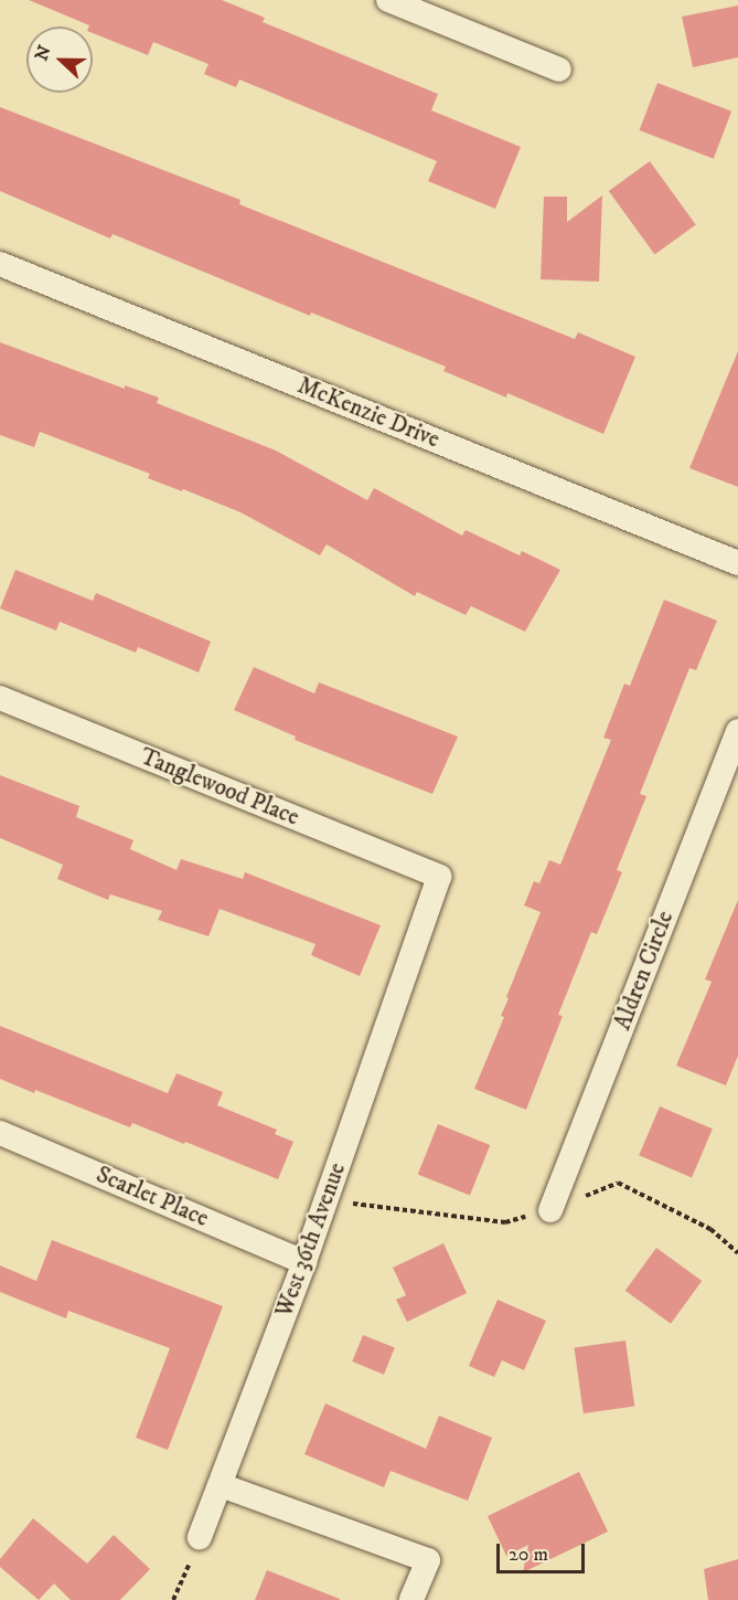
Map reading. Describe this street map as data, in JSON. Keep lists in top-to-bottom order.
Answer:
{
  "streets": {
    "street": [
      "McKenzie Drive",
      "Tanglewood Place",
      "Aldren Circle",
      "Scarlet Place",
      "West 36th Avenue"
    ]
  },
  "crossings": [
    ["Tanglewood Place", "West 36th Avenue"],
    ["Scarlet Place", "West 36th Avenue"]
  ],
  "scale_bar": "20 m",
  "north": "left"
}
